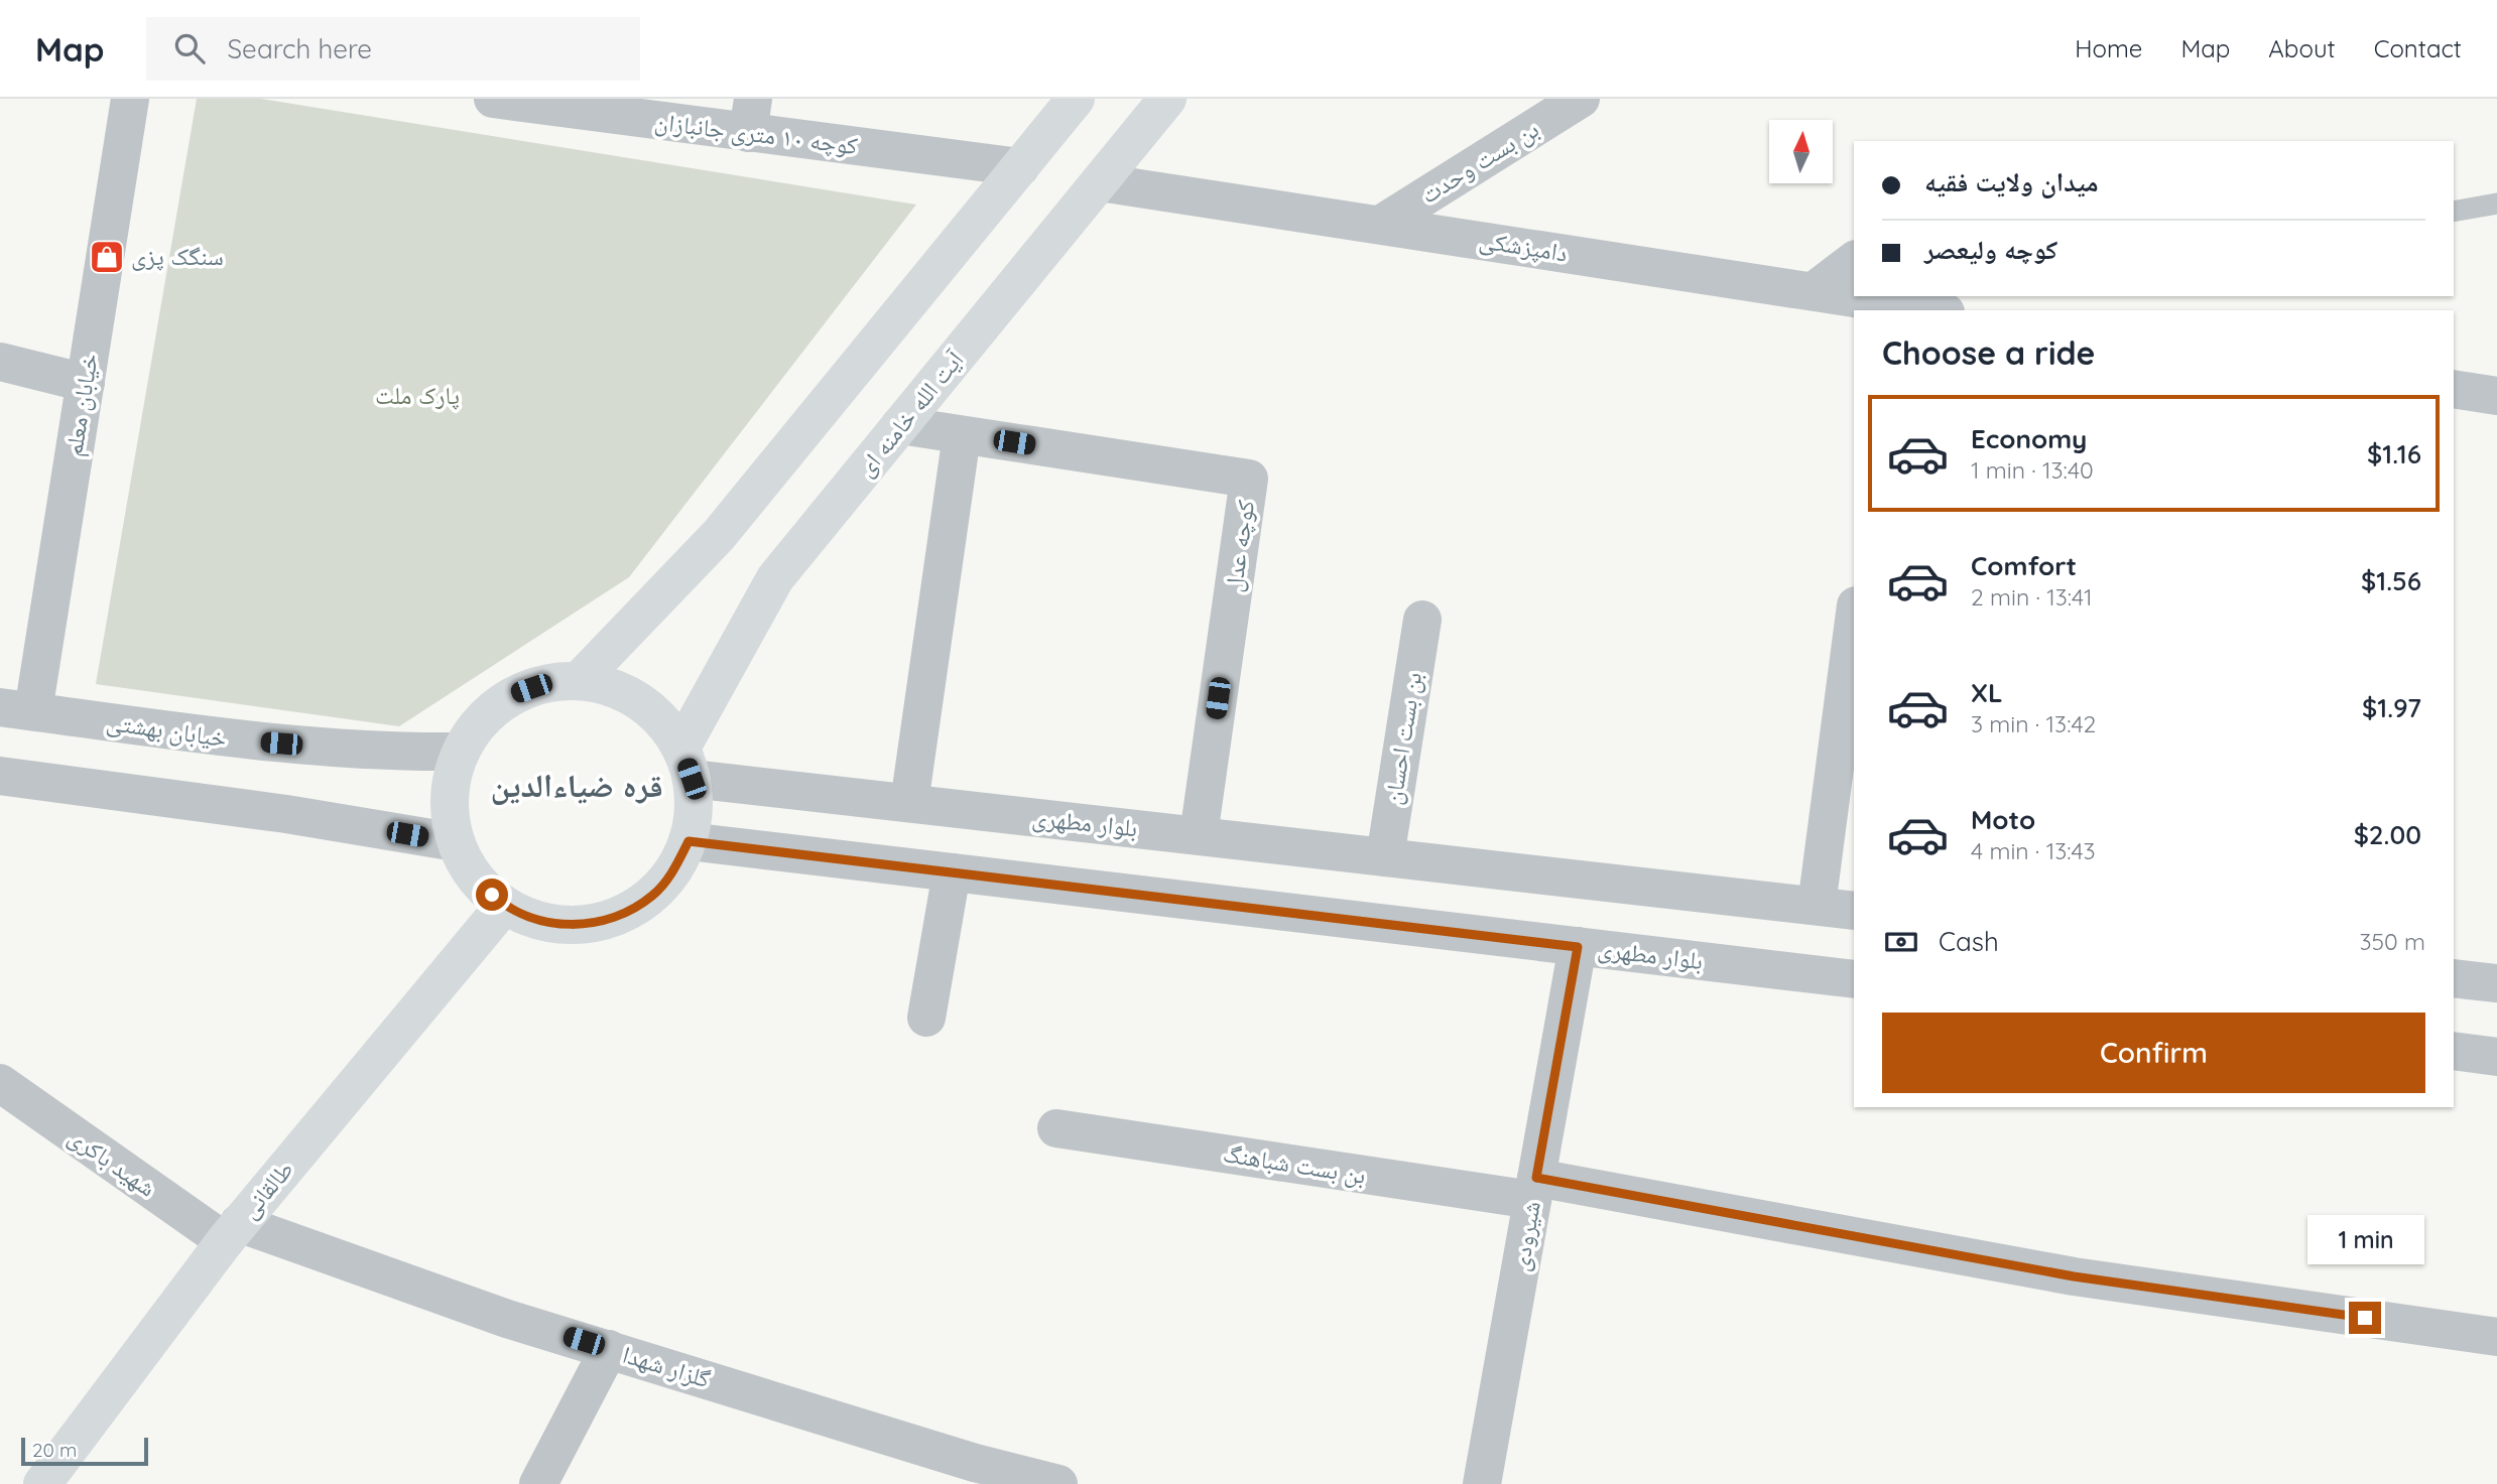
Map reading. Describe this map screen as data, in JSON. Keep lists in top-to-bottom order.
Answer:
{
  "streets": {
    "main road": ["آیت الله خامنه ای", "طالقانی"],
    "street": [
      "کوچه ۱۰ متری جانبازان",
      "بن بست وحدت",
      "دامپزشکی",
      "خیابان معلم",
      "کوچه عدل",
      "خیابان بهشتی",
      "بن بست احسان",
      "بلوار مطهری",
      "شهید باکری",
      "بن بست شباهنگ",
      "شیرودی",
      "گلزار شهدا"
    ]
  },
  "crossings": [
    ["بن بست وحدت", "دامپزشکی"],
    ["دامپزشکی", "آیت الله خامنه ای"],
    ["خیابان معلم", "خیابان بهشتی"],
    ["آیت الله خامنه ای", "کوچه عدل"],
    ["آیت الله خامنه ای", "خیابان بهشتی"],
    ["آیت الله خامنه ای", "بلوار مطهری"],
    ["آیت الله خامنه ای", "طالقانی"],
    ["کوچه عدل", "بلوار مطهری"],
    ["خیابان بهشتی", "بلوار مطهری"],
    ["خیابان بهشتی", "طالقانی"],
    ["بن بست احسان", "بلوار مطهری"],
    ["بلوار مطهری", "طالقانی"],
    ["بلوار مطهری", "شیرودی"],
    ["شهید باکری", "طالقانی"],
    ["شهید باکری", "گلزار شهدا"],
    ["بن بست شباهنگ", "شیرودی"],
    ["طالقانی", "گلزار شهدا"]
  ],
  "districts": ["قره ضیاءالدین"],
  "parks": ["پارک ملت"],
  "places": {
    "shop": ["سنگک پزی"]
  },
  "scale_bar": "20 m",
  "north": "top",
  "page": {
    "header": "Map",
    "search": "Search here",
    "nav": [
      "Home",
      "Map",
      "About",
      "Contact"
    ],
    "banner": ["میدان ولایت فقیه", "کوچه ولیعصر"],
    "heading": "Choose a ride",
    "list": [
      {
        "name": "Economy",
        "note": "1 min · 13:40",
        "value": "$1.16"
      },
      {
        "name": "Comfort",
        "note": "2 min · 13:41",
        "value": "$1.56"
      },
      {
        "name": "XL",
        "note": "3 min · 13:42",
        "value": "$1.97"
      },
      {
        "name": "Moto",
        "note": "4 min · 13:43",
        "value": "$2.00"
      }
    ],
    "pay": ["Cash", "350 m"],
    "buttons": "Confirm",
    "bubble": "1 min",
    "scale": "20 m"
  }
}
